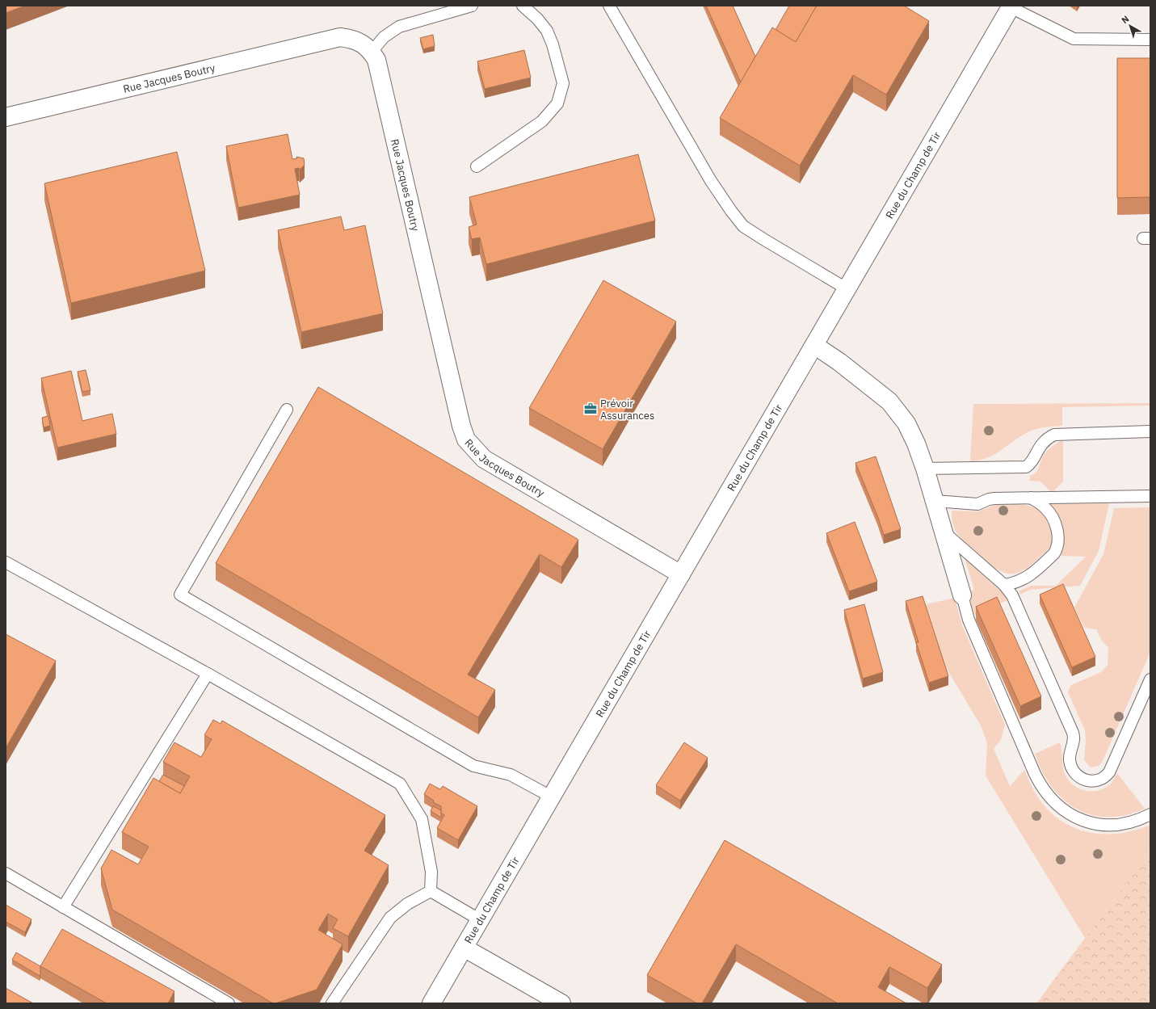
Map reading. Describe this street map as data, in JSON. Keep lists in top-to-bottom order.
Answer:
{
  "streets": {
    "street": ["Rue Jacques Boutry", "Rue du Champ de Tir"]
  },
  "crossings": [
    ["Rue Jacques Boutry", "Rue du Champ de Tir"]
  ],
  "places": {
    "office": ["Prévoir Assurances"]
  },
  "north": "top left"
}
